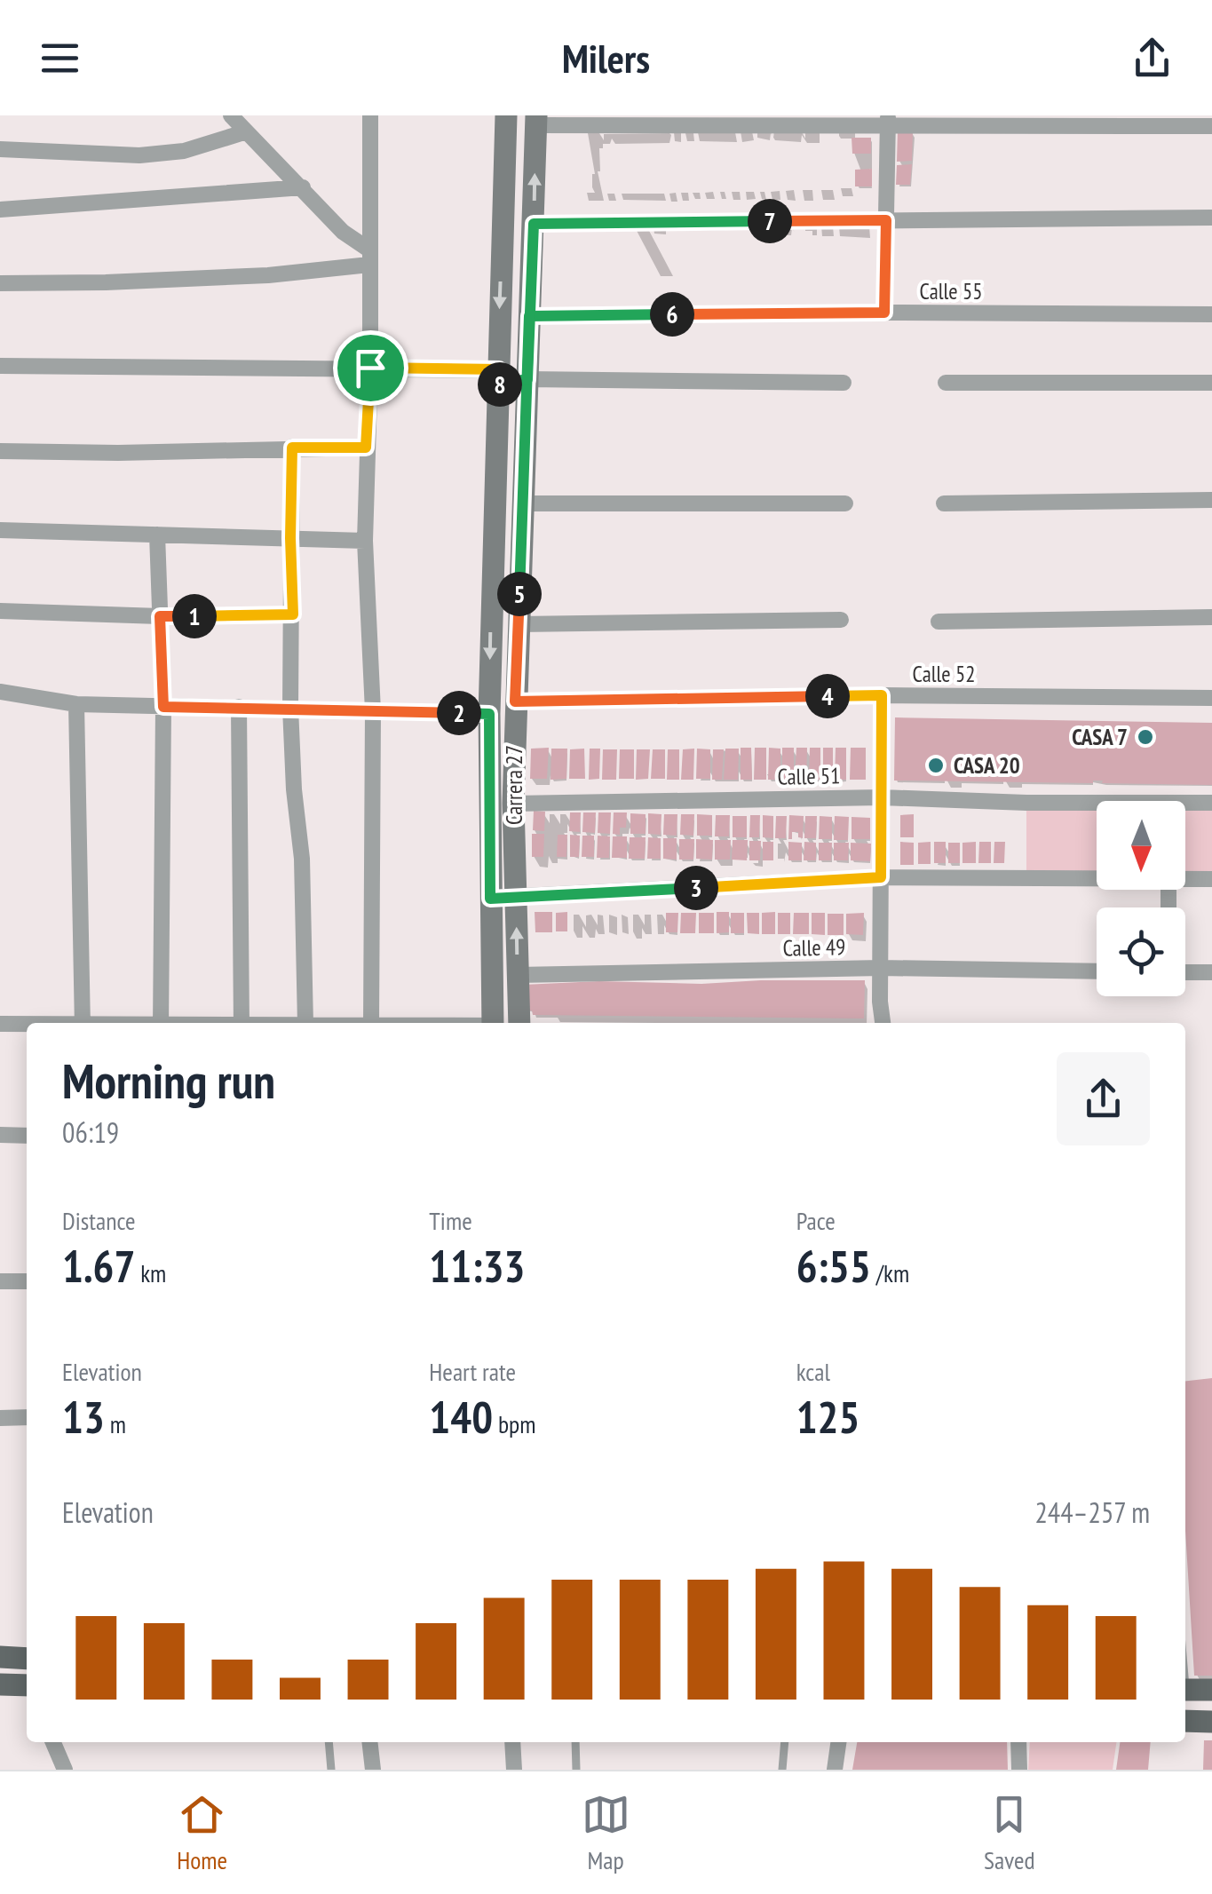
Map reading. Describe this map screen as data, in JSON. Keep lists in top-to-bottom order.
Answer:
{
  "streets": {
    "street": [
      "Calle 55",
      "Calle 52",
      "Calle 51",
      "Carrera 27",
      "Calle 49"
    ]
  },
  "crossings": [
    ["Calle 55", "Carrera 27"],
    ["Calle 52", "Carrera 27"],
    ["Calle 51", "Carrera 27"],
    ["Carrera 27", "Calle 49"]
  ],
  "places": ["CASA 7", "CASA 20"],
  "north": "bottom",
  "page": {
    "header": "Milers",
    "pins": [
      "7",
      "6",
      "8",
      "5",
      "1",
      "4",
      "2",
      "3"
    ],
    "heading": ["Morning run", "06:19"],
    "stats": [
      ["Distance", "1.67 km"],
      ["Time", "11:33"],
      ["Pace", "6:55 /km"],
      ["Elevation", "13 m"],
      ["Heart rate", "140 bpm"],
      ["kcal", "125"]
    ],
    "chart": ["Elevation", "244–257 m"],
    "tabs": ["Home", "Map", "Saved"]
  }
}
